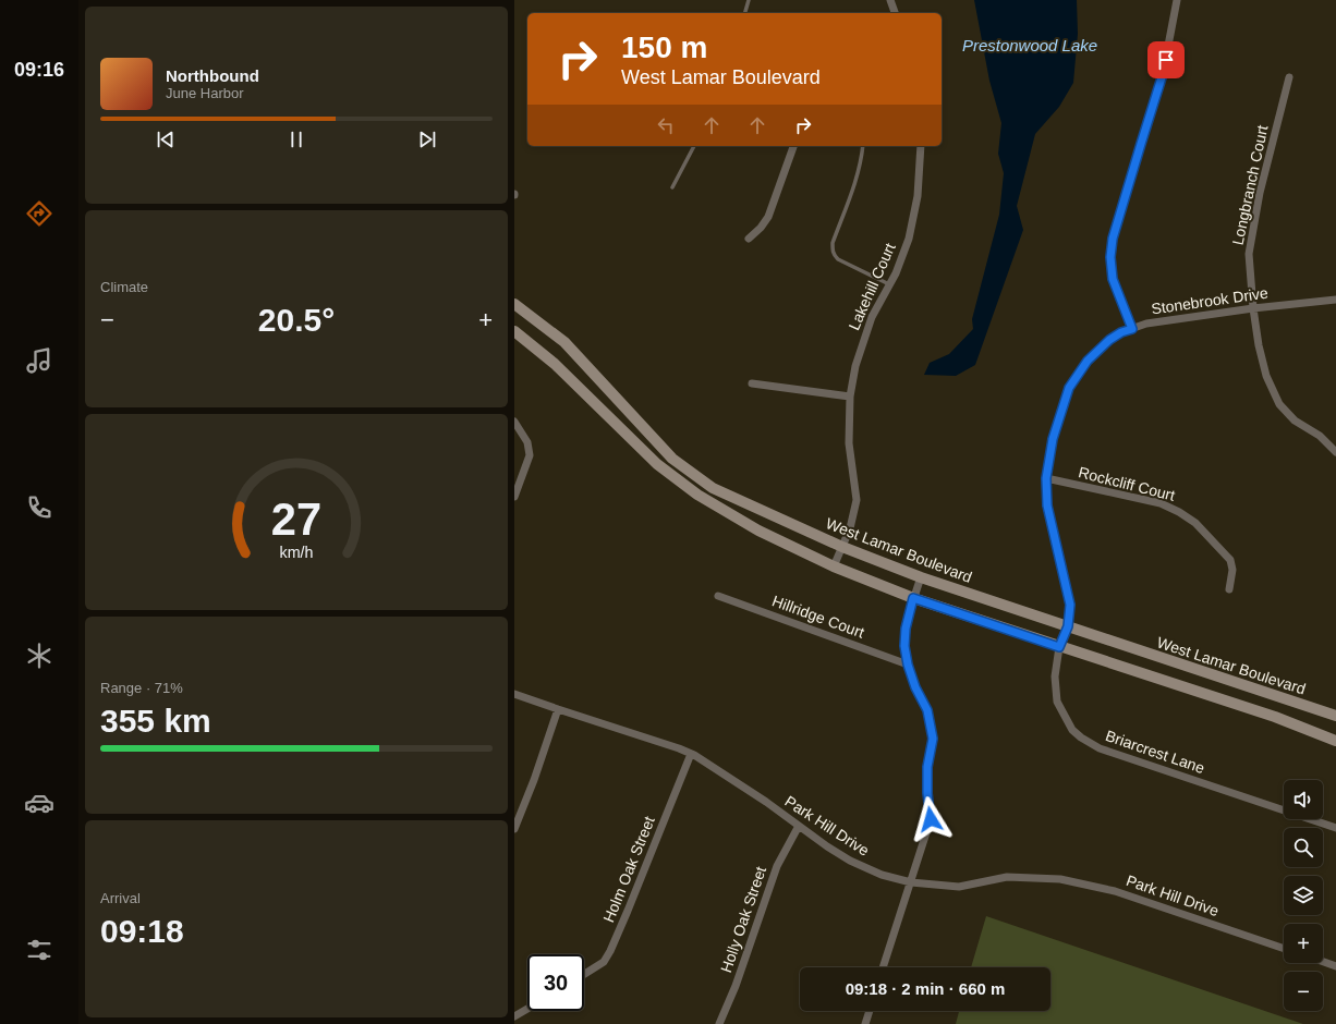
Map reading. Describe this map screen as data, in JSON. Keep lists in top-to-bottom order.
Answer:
{
  "streets": {
    "main road": ["West Lamar Boulevard"],
    "street": [
      "Longbranch Court",
      "Lakehill Court",
      "Stonebrook Drive",
      "Rockcliff Court",
      "Hillridge Court",
      "Briarcrest Lane",
      "Park Hill Drive",
      "Holm Oak Street",
      "Holly Oak Street"
    ]
  },
  "crossings": [
    ["Longbranch Court", "Stonebrook Drive"],
    ["Lakehill Court", "West Lamar Boulevard"],
    ["Stonebrook Drive", "Rockcliff Court"],
    ["Stonebrook Drive", "West Lamar Boulevard"],
    ["Stonebrook Drive", "Briarcrest Lane"],
    ["West Lamar Boulevard", "Briarcrest Lane"],
    ["Park Hill Drive", "Holm Oak Street"],
    ["Park Hill Drive", "Holly Oak Street"]
  ],
  "water": ["Prestonwood Lake"],
  "page": {
    "tabs": "09:16",
    "turn": ["150 m", "West Lamar Boulevard"],
    "song": ["Northbound", "June Harbor"],
    "tile": [
      "Climate",
      ["Range · 71%", "355 km"],
      ["Arrival", "09:18"]
    ],
    "heat": ["−", "20.5°", "+"],
    "map_buttons": ["+", "−"],
    "limit": "30",
    "trip": "09:18 · 2 min · 660 m",
    "gauge": ["27", "km/h"]
  }
}
